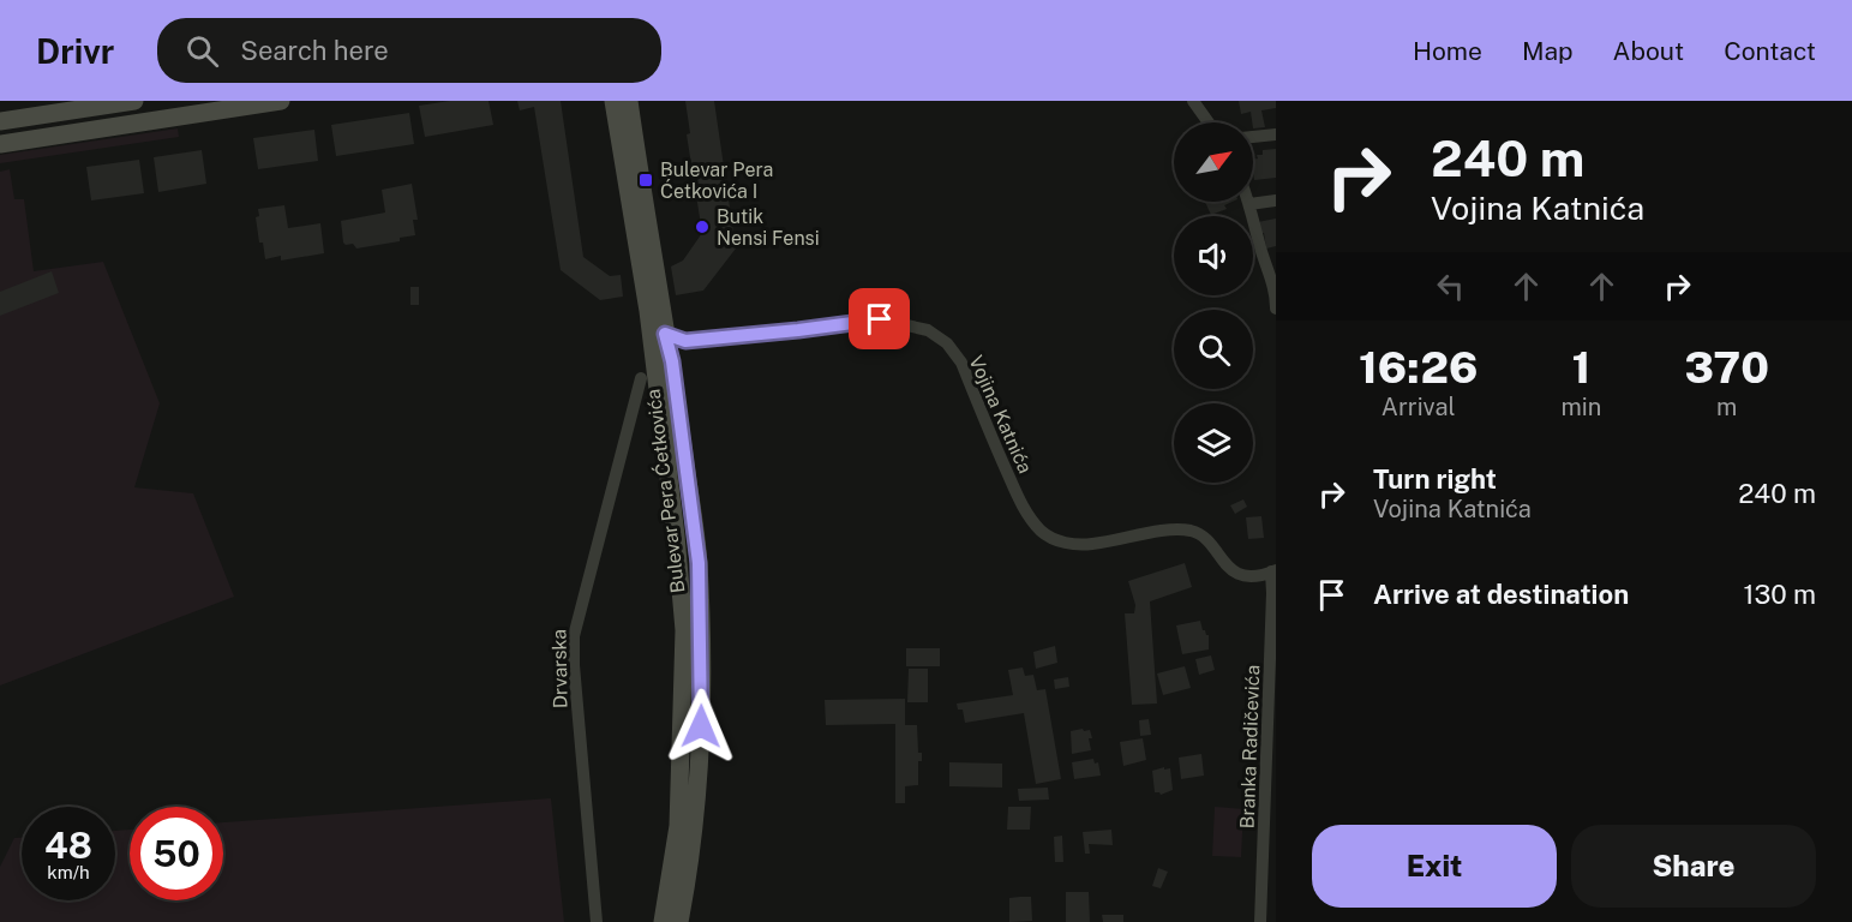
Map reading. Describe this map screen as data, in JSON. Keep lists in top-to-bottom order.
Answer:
{
  "streets": {
    "main road": ["Bulevar Pera Ćetkovića"],
    "street": ["Vojina Katnića", "Drvarska", "Branka Radičevića"]
  },
  "crossings": [
    ["Vojina Katnića", "Bulevar Pera Ćetkovića"],
    ["Vojina Katnića", "Branka Radičevića"]
  ],
  "places": {
    "transit": ["Bulevar Pera Ćetkovića I"],
    "other": ["Butik Nensi Fensi"]
  },
  "north": "top right",
  "page": {
    "header": "Drivr",
    "search": "Search here",
    "nav": [
      "Home",
      "Map",
      "About",
      "Contact"
    ],
    "turn": ["240 m", "Vojina Katnića"],
    "eta": [
      "16:26",
      "Arrival",
      "1",
      "min",
      "370",
      "m"
    ],
    "list": [
      {
        "name": "Turn right",
        "note": "Vojina Katnića",
        "value": "240 m"
      },
      {
        "name": "Arrive at destination",
        "value": "130 m"
      }
    ],
    "speed": "48 km/h",
    "limit": "50",
    "buttons": ["Exit", "Share"]
  }
}
